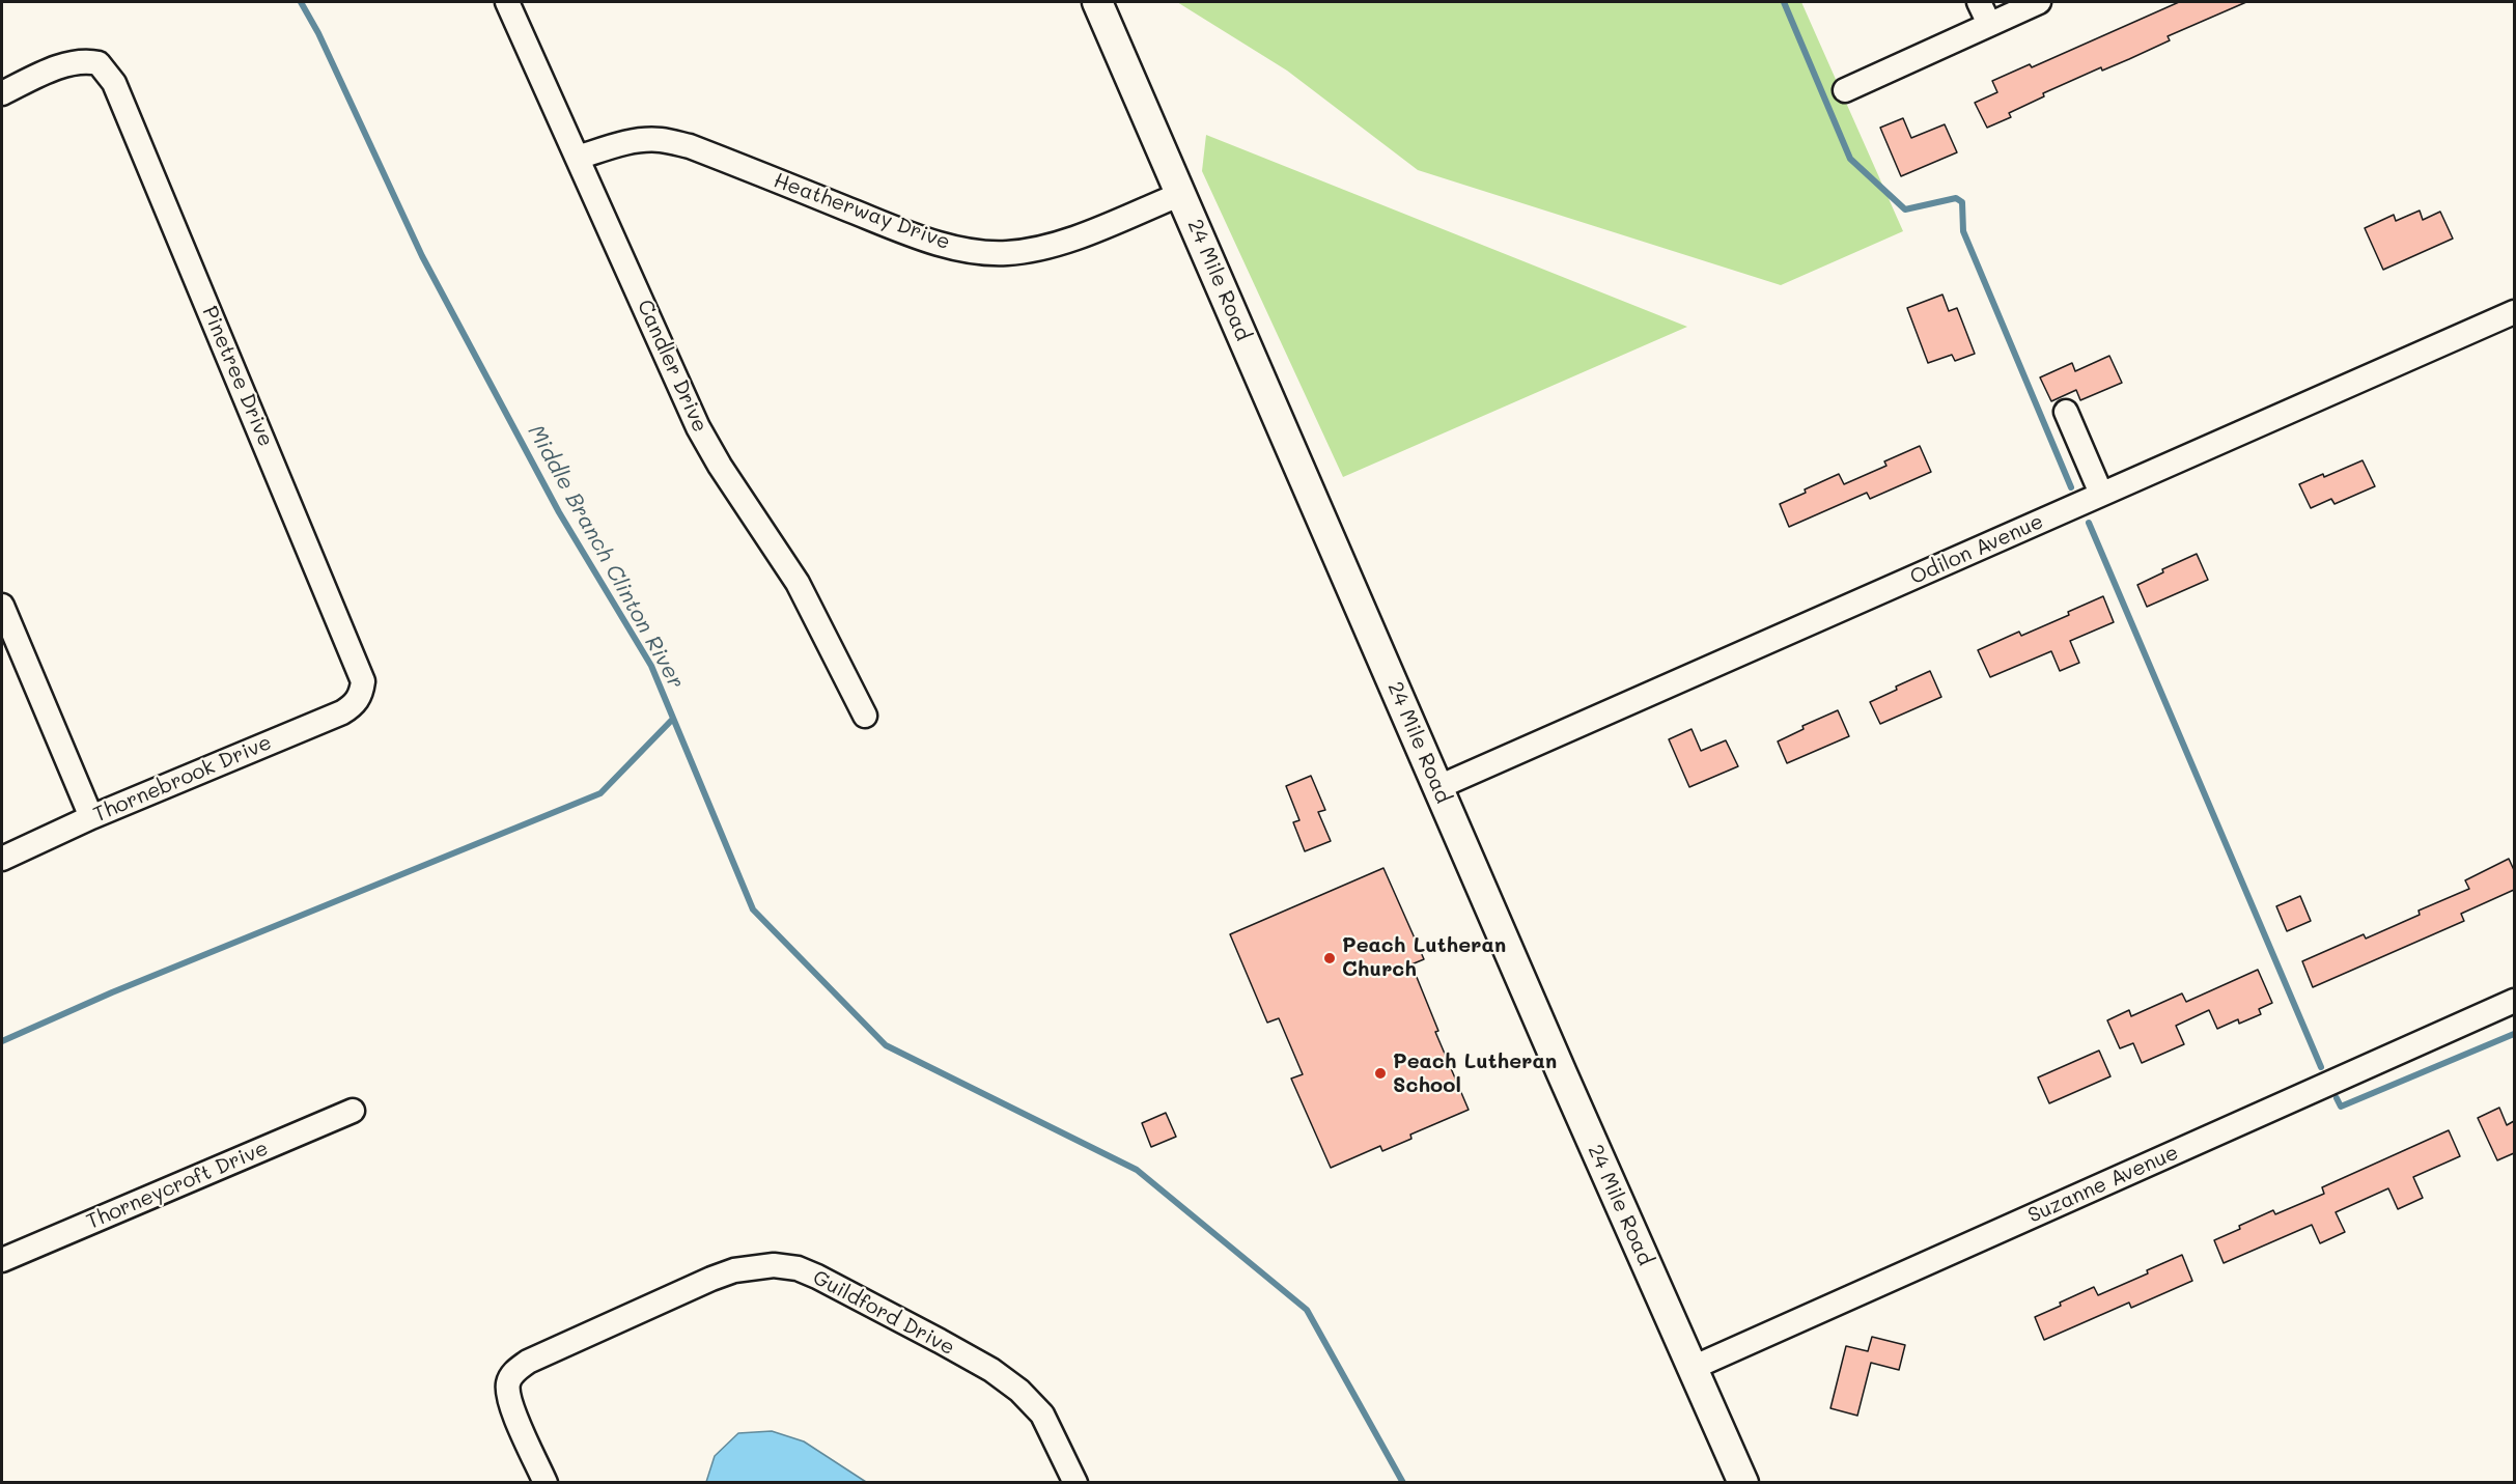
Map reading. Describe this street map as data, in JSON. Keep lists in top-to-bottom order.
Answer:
{
  "streets": {
    "street": [
      "Heatherway Drive",
      "24 Mile Road",
      "Candler Drive",
      "Pinetree Drive",
      "Odilon Avenue",
      "Thornebrook Drive",
      "Suzanne Avenue",
      "Thorneycroft Drive",
      "Guildford Drive"
    ]
  },
  "crossings": [
    ["Heatherway Drive", "24 Mile Road"],
    ["Heatherway Drive", "Candler Drive"],
    ["24 Mile Road", "Odilon Avenue"],
    ["24 Mile Road", "Suzanne Avenue"],
    ["Pinetree Drive", "Thornebrook Drive"]
  ],
  "water": ["Middle Branch Clinton River"],
  "places": ["Peach Lutheran Church", "Peach Lutheran School"]
}
